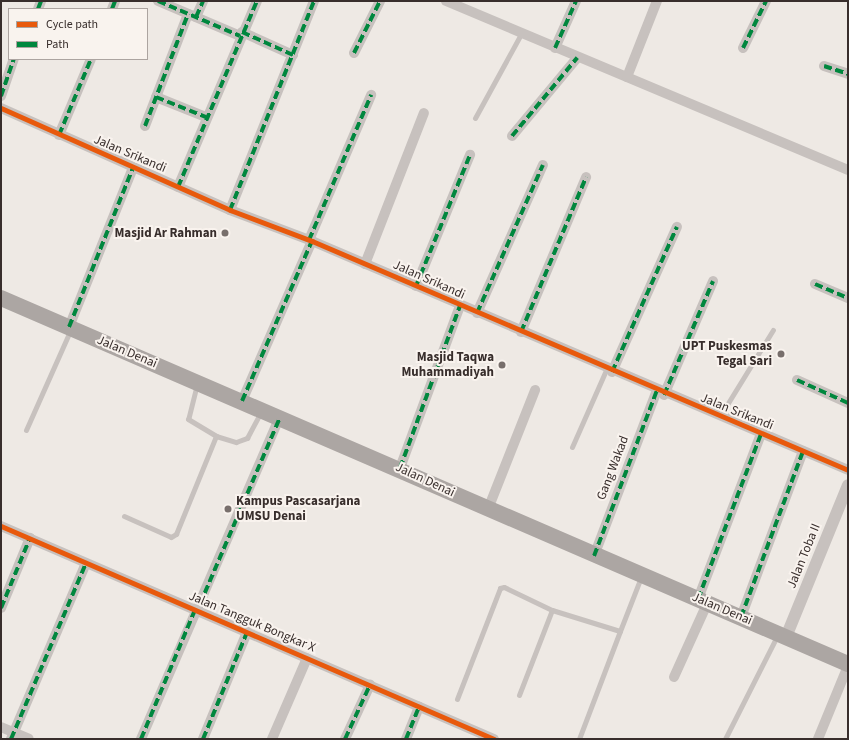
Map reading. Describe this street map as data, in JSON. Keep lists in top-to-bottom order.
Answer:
{
  "streets": {
    "main road": ["Jalan Denai"],
    "street": [
      "Jalan Srikandi",
      "Gang Wakad",
      "Jalan Toba II",
      "Jalan Tangguk Bongkar X"
    ]
  },
  "crossings": [
    ["Jalan Srikandi", "Gang Wakad"],
    ["Jalan Denai", "Gang Wakad"],
    ["Jalan Denai", "Jalan Toba II"]
  ],
  "places": [
    "Masjid Ar Rahman",
    "UPT Puskesmas Tegal Sari",
    "Masjid Taqwa Muhammadiyah",
    "Kampus Pascasarjana UMSU Denai"
  ],
  "legend": ["Cycle path", "Path"]
}
